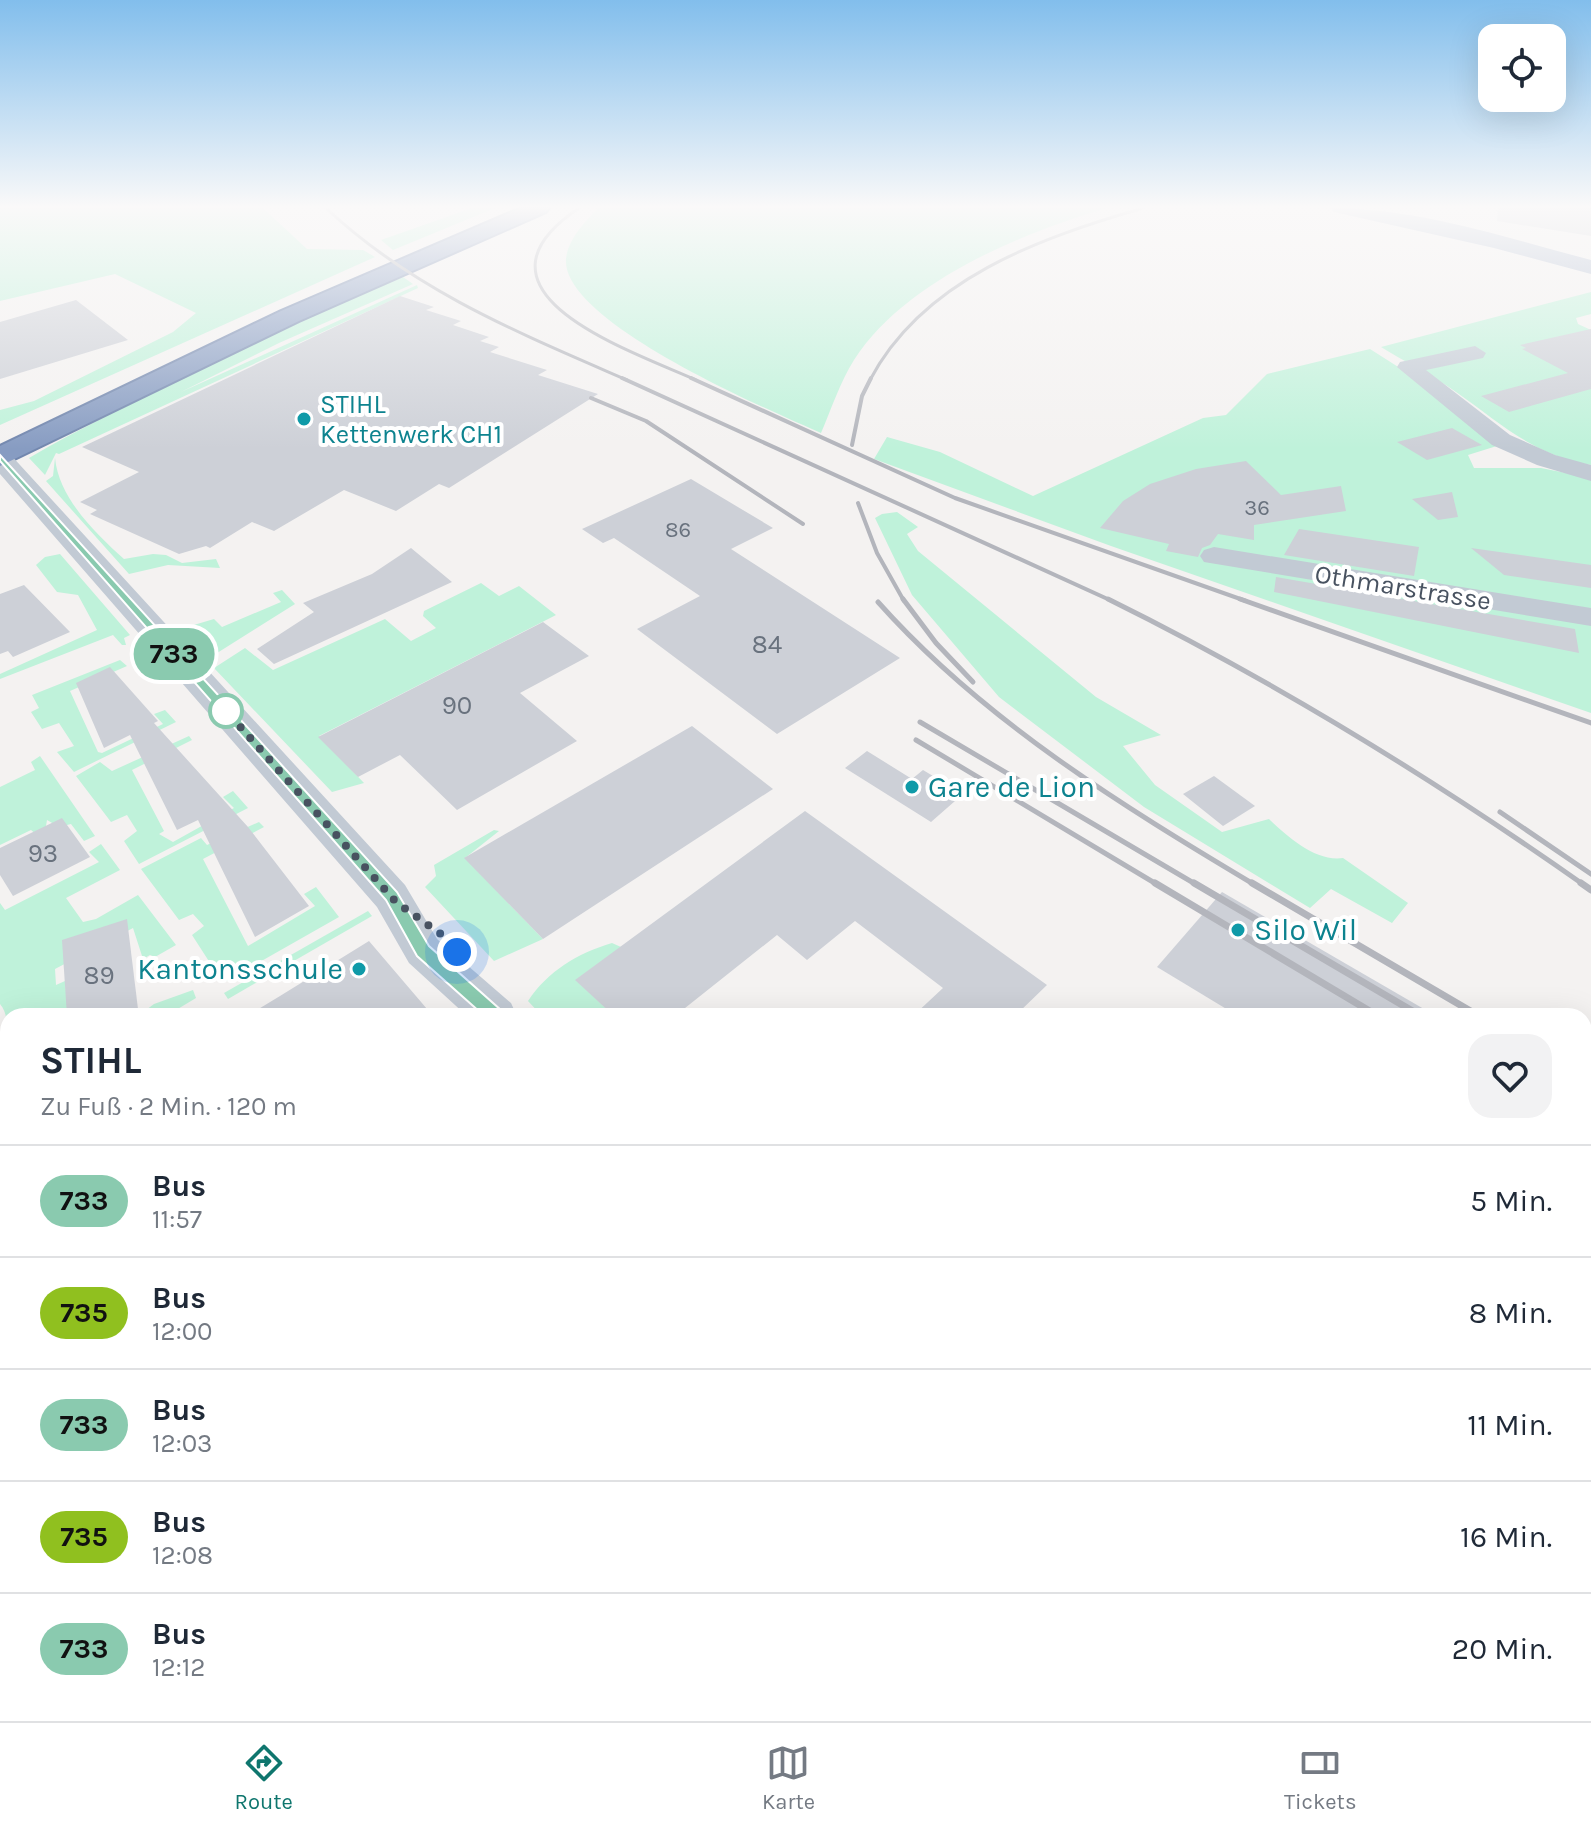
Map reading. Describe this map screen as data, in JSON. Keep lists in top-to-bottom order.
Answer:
{
  "streets": {
    "street": ["Othmarstrasse"]
  },
  "places": [
    "STIHL Kettenwerk CH1",
    "Gare de Lion",
    "Silo Wil",
    "Kantonsschule"
  ],
  "lines": ["bus line 733"],
  "house_numbers": [
    "36",
    "86",
    "84",
    "90",
    "93",
    "89"
  ],
  "page": {
    "on_map": "733",
    "heading": ["STIHL", "Zu Fuß · 2 Min. · 120 m"],
    "list": [
      {
        "mark": "733",
        "name": "Bus",
        "note": "11:57",
        "value": "5 Min."
      },
      {
        "mark": "735",
        "name": "Bus",
        "note": "12:00",
        "value": "8 Min."
      },
      {
        "mark": "733",
        "name": "Bus",
        "note": "12:03",
        "value": "11 Min."
      },
      {
        "mark": "735",
        "name": "Bus",
        "note": "12:08",
        "value": "16 Min."
      },
      {
        "mark": "733",
        "name": "Bus",
        "note": "12:12",
        "value": "20 Min."
      }
    ],
    "tabs": ["Route", "Karte", "Tickets"]
  }
}
